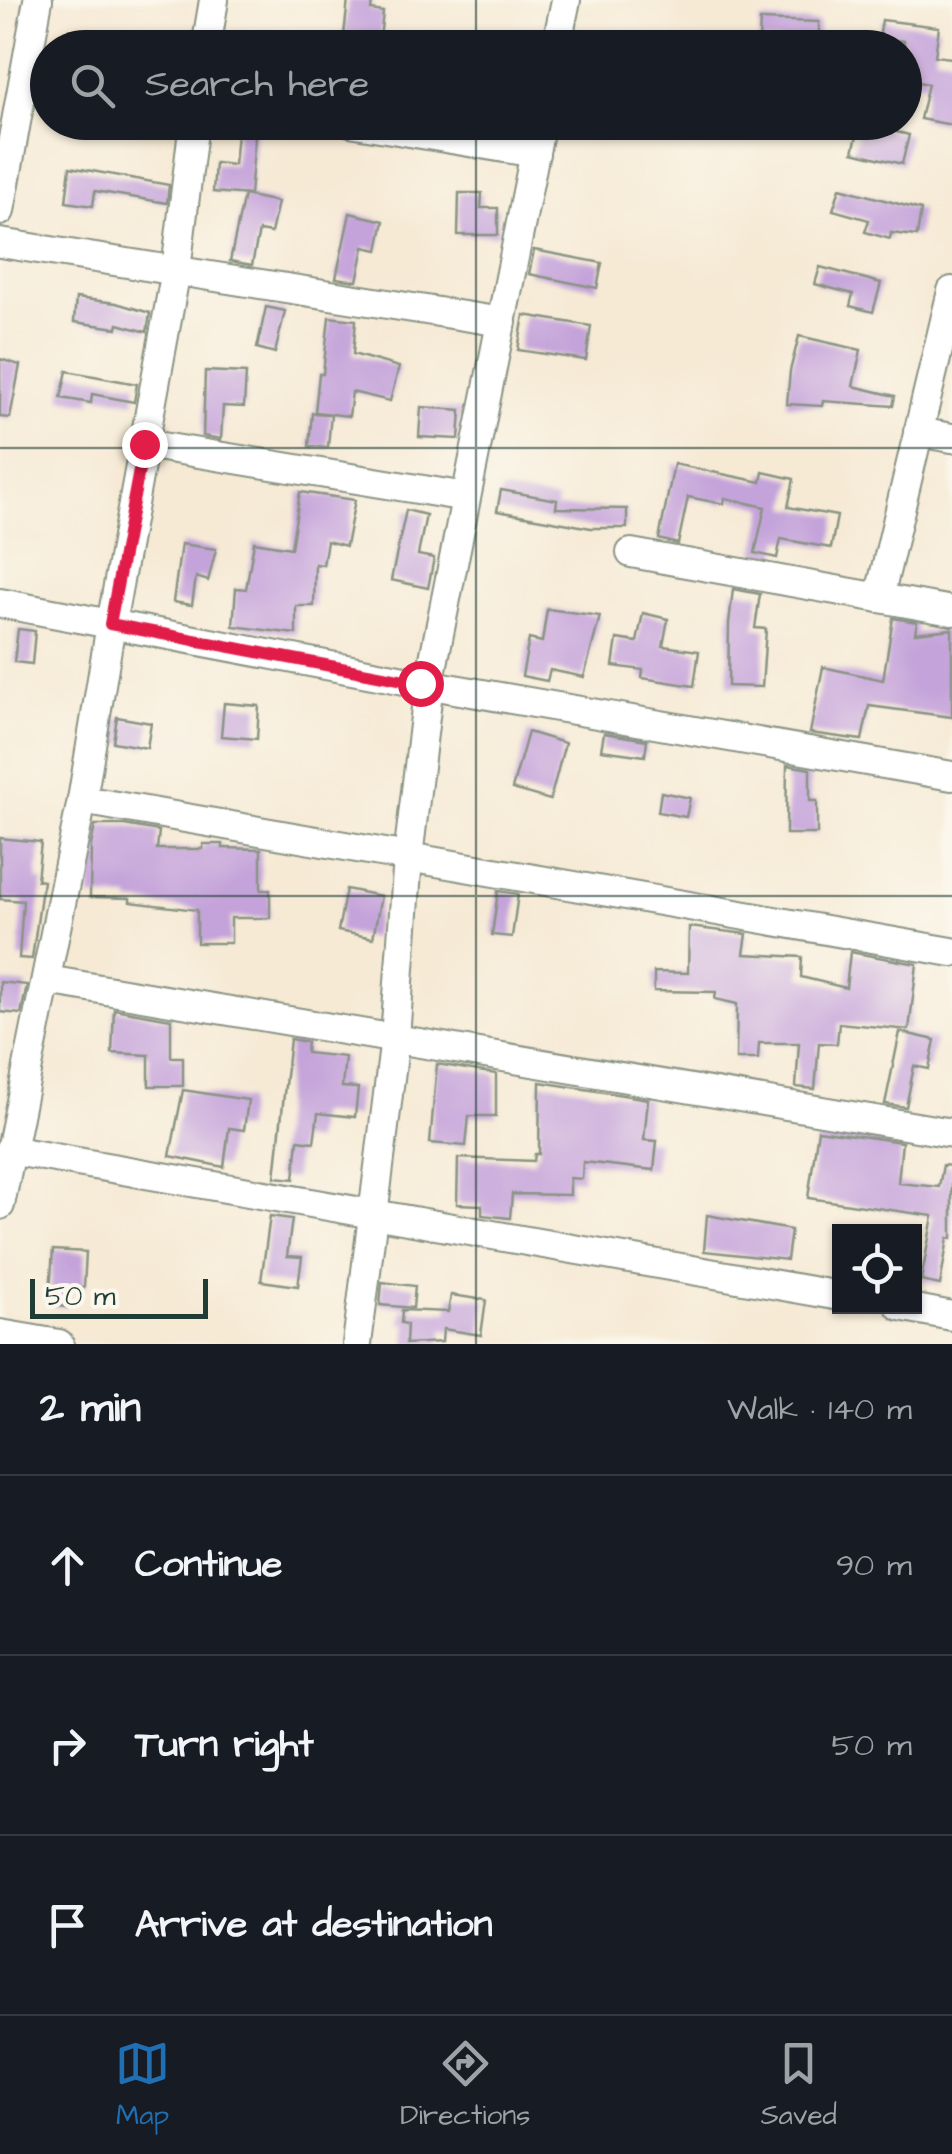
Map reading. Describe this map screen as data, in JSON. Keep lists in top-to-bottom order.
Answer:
{
  "scale_bar": "50 m",
  "page": {
    "search": "Search here",
    "scale": "50 m",
    "heading": ["2 min", "Walk · 140 m"],
    "list": [
      ["Continue", "90 m"],
      ["Turn right", "50 m"],
      "Arrive at destination"
    ],
    "nav": ["Map", "Directions", "Saved"]
  }
}
